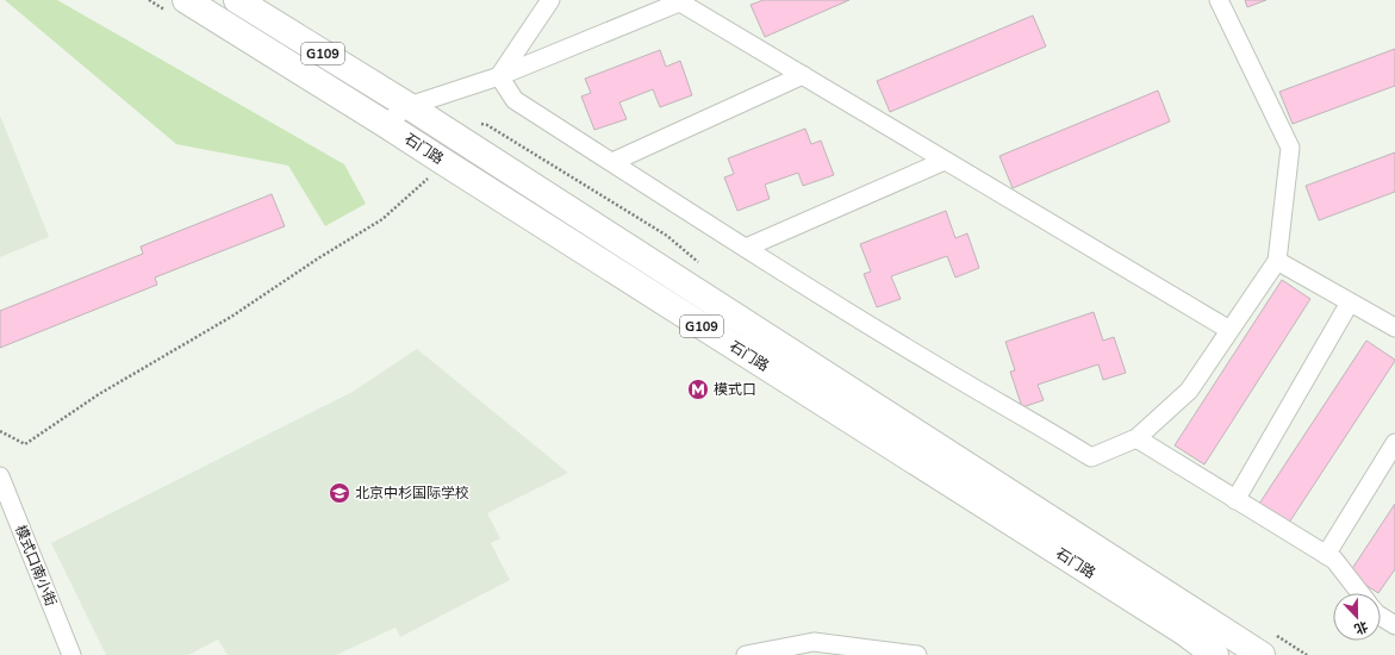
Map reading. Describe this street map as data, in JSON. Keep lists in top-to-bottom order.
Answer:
{
  "streets": {
    "highway": ["G109", "石门路"],
    "street": ["模式口南小街"]
  },
  "places": {
    "metro station": ["模式口"],
    "school or university": ["北京中杉国际学校"]
  },
  "north": "bottom"
}
